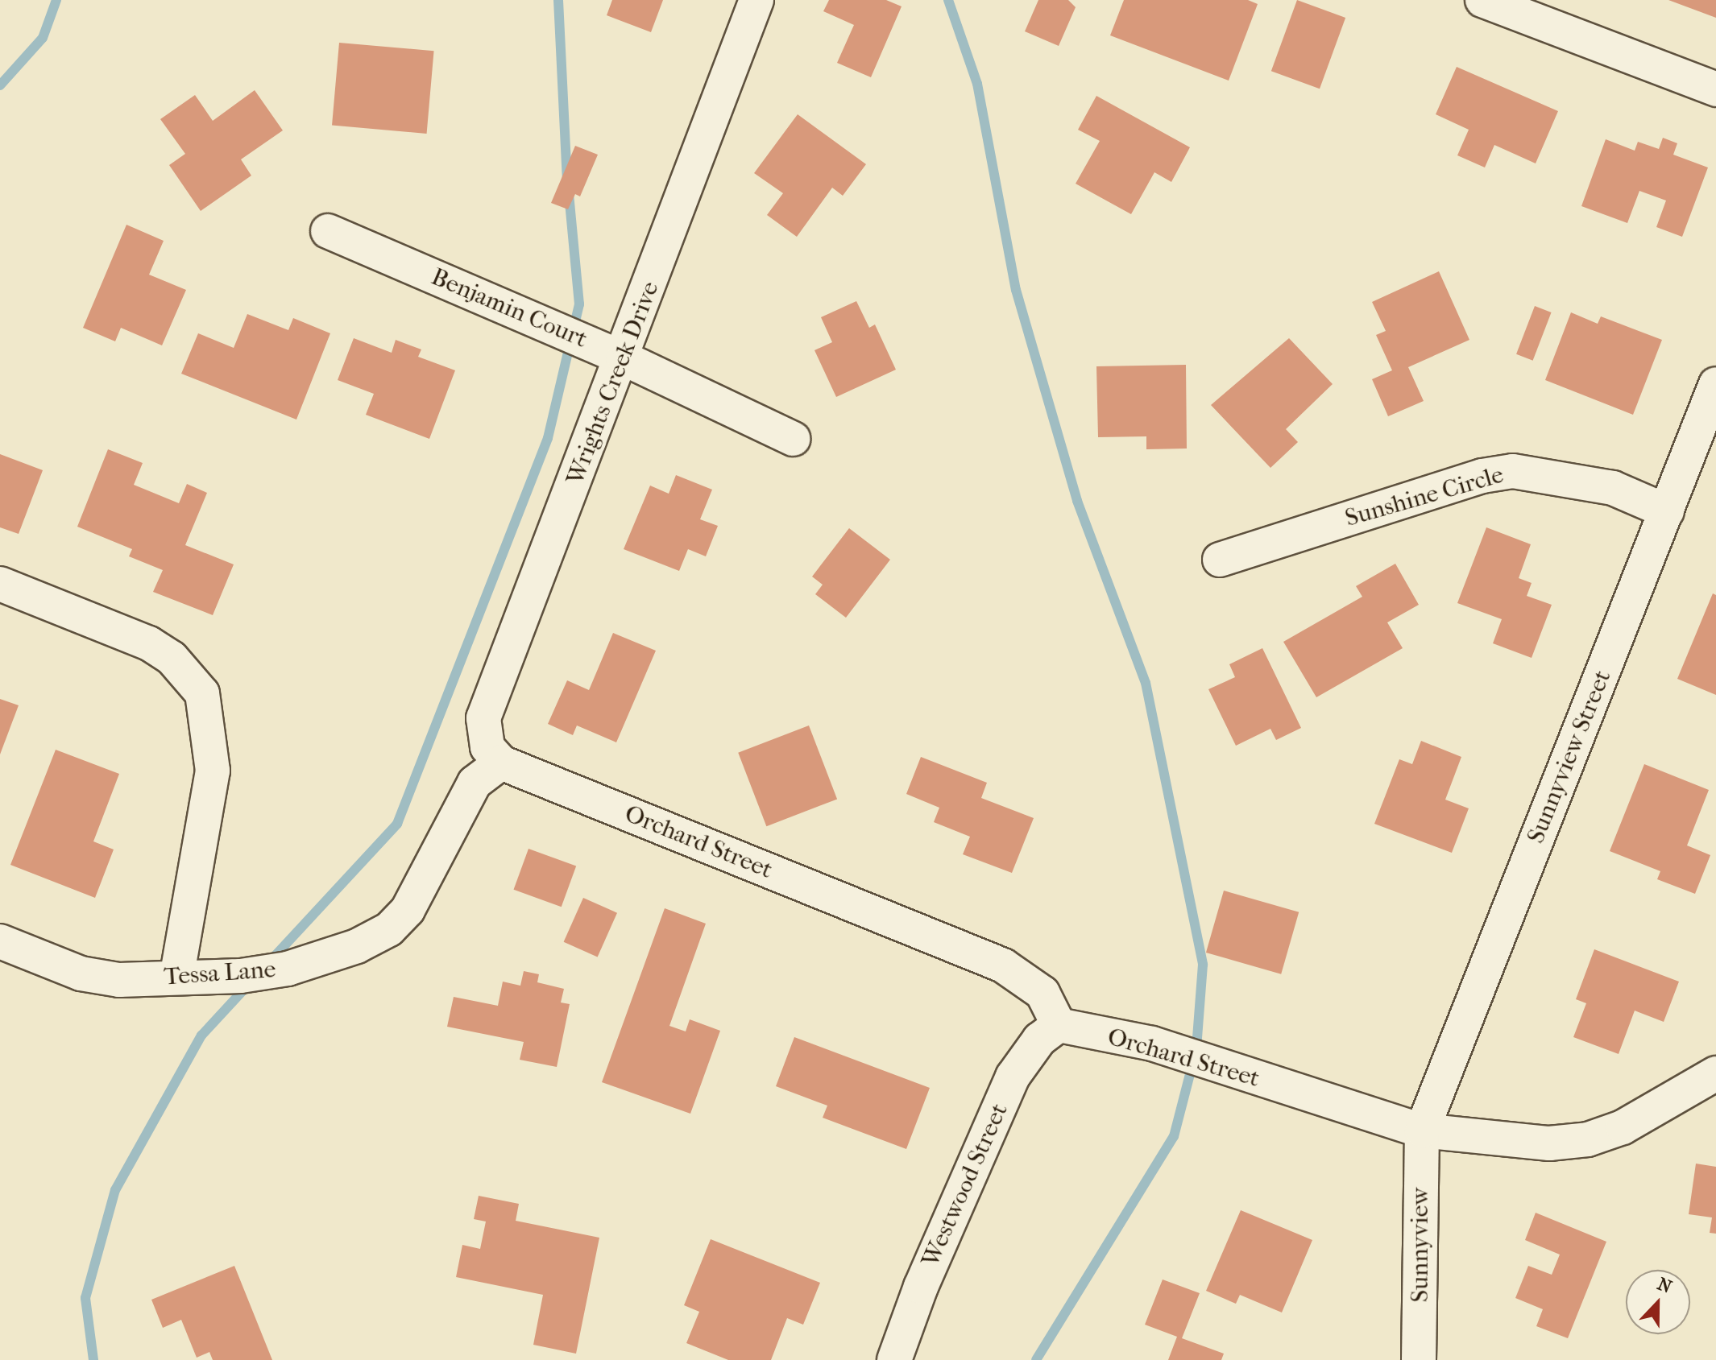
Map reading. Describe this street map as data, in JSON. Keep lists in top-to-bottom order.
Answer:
{
  "streets": {
    "street": [
      "Benjamin Court",
      "Wrights Creek Drive",
      "Sunshine Circle",
      "Sunnyview Street",
      "Orchard Street",
      "Tessa Lane",
      "Westwood Street",
      "Sunnyview"
    ]
  },
  "crossings": [
    ["Benjamin Court", "Wrights Creek Drive"],
    ["Wrights Creek Drive", "Orchard Street"],
    ["Wrights Creek Drive", "Tessa Lane"],
    ["Sunshine Circle", "Sunnyview Street"],
    ["Sunnyview Street", "Orchard Street"],
    ["Sunnyview Street", "Sunnyview"],
    ["Orchard Street", "Tessa Lane"],
    ["Orchard Street", "Westwood Street"],
    ["Orchard Street", "Sunnyview"]
  ],
  "north": "top"
}
